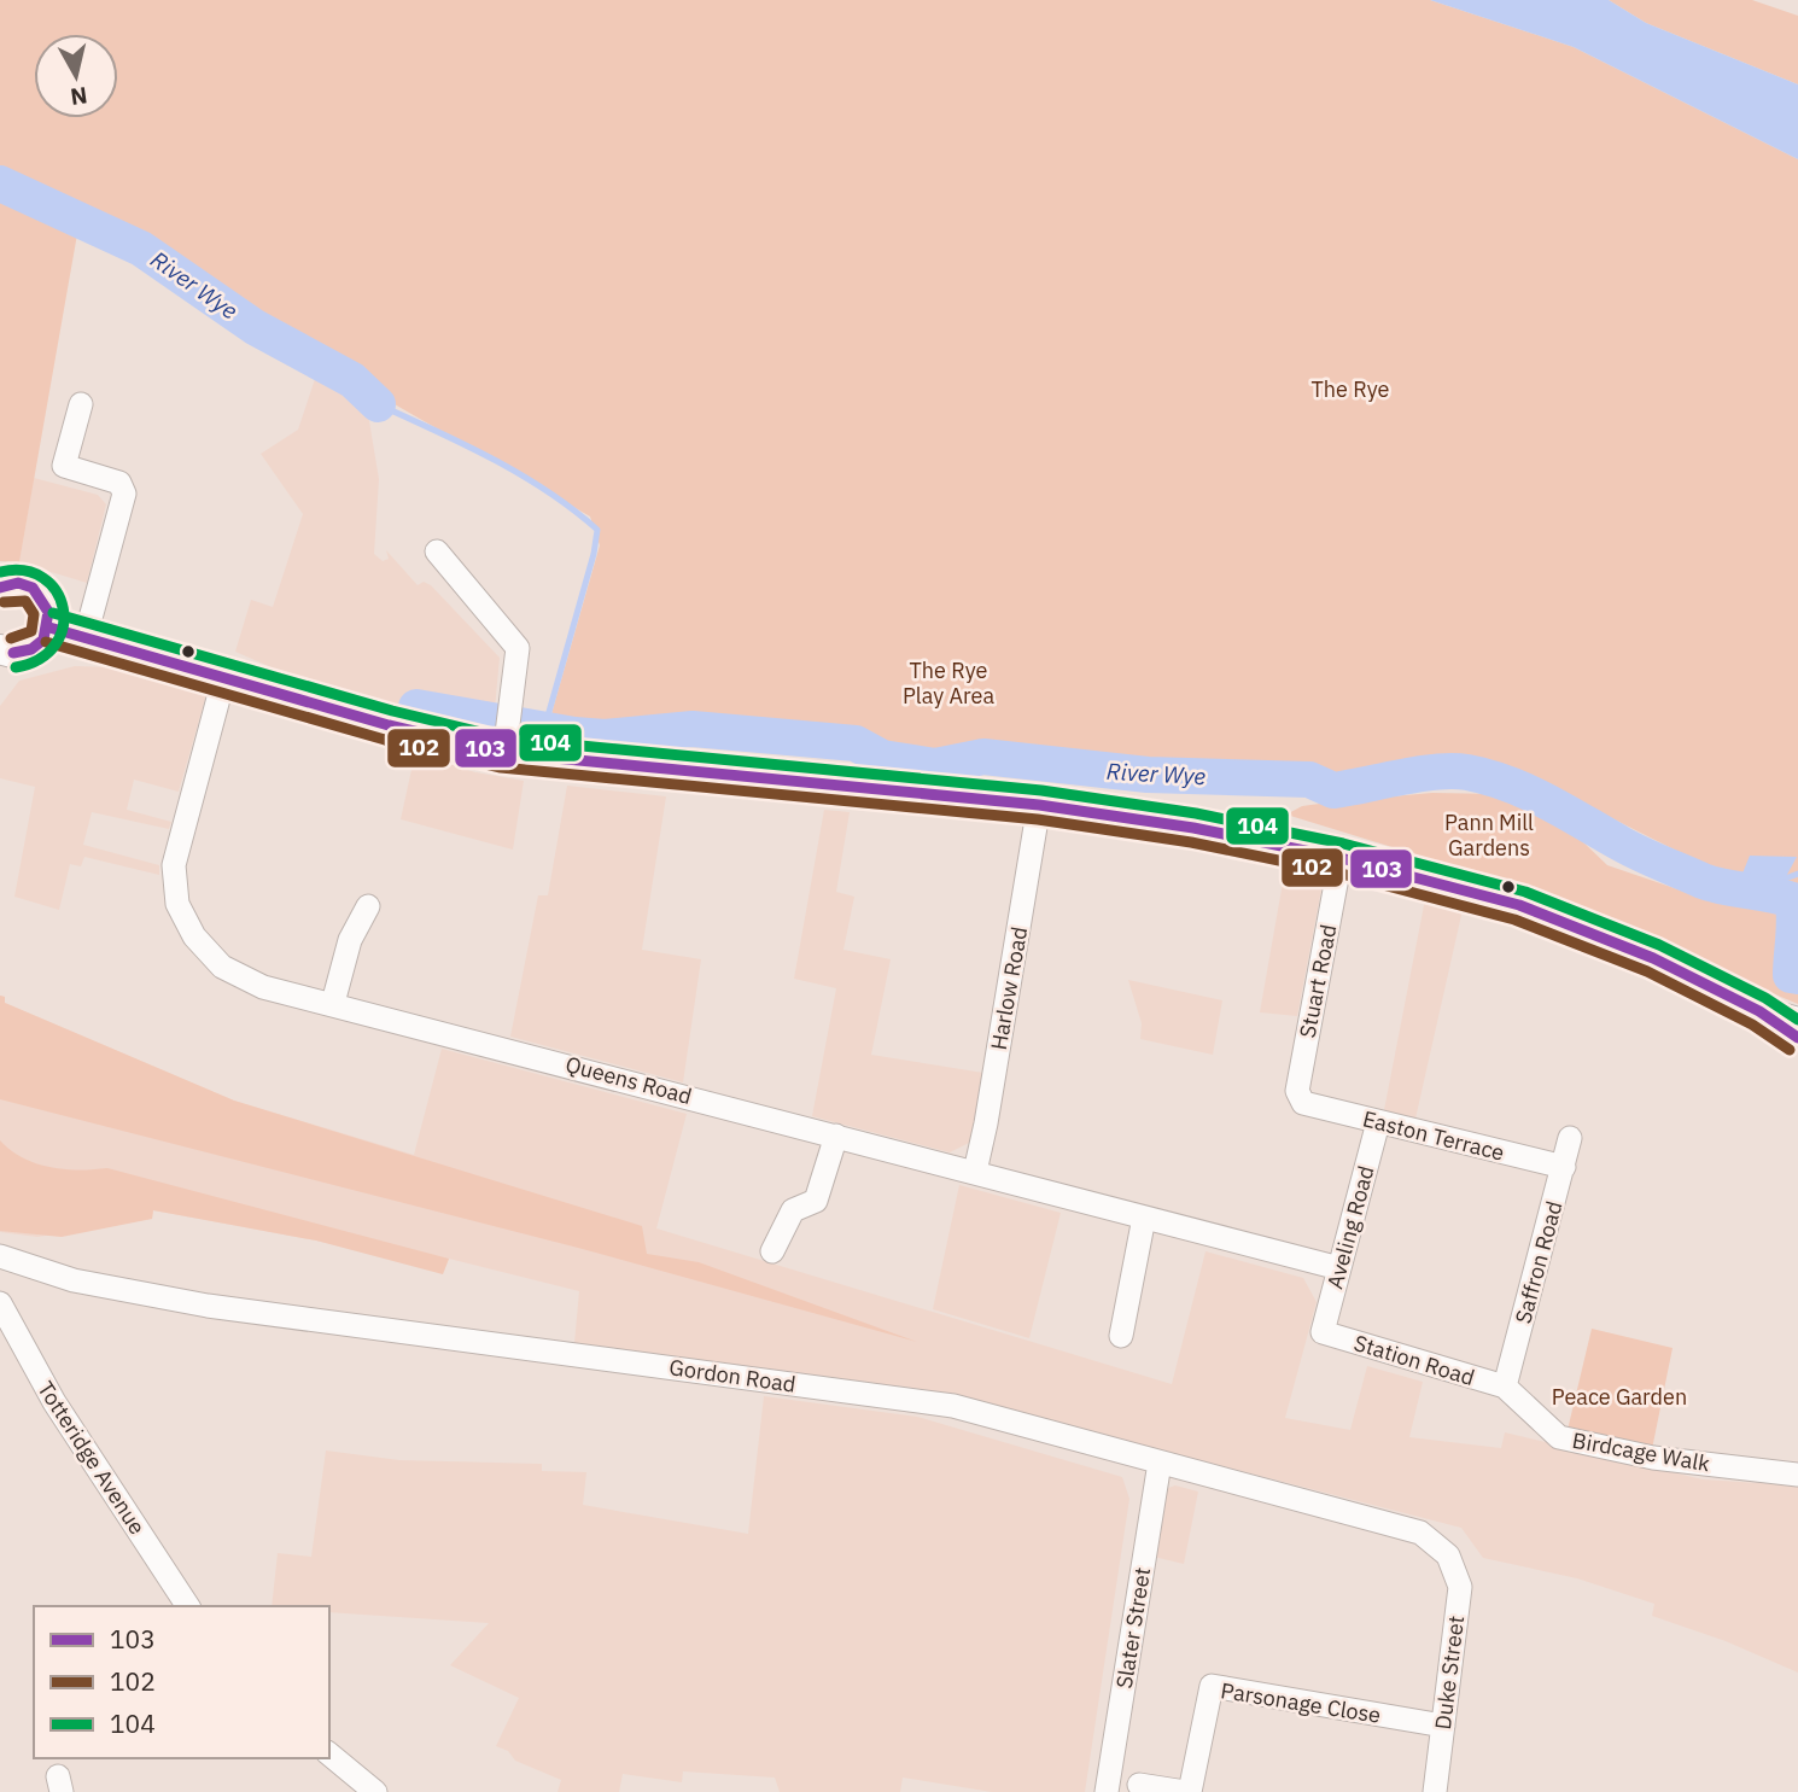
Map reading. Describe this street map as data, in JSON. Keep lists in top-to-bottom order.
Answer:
{
  "streets": {
    "street": [
      "Stuart Road",
      "Harlow Road",
      "Queens Road",
      "Easton Terrace",
      "Aveling Road",
      "Saffron Road",
      "Station Road",
      "Gordon Road",
      "Birdcage Walk",
      "Totteridge Avenue",
      "Slater Street",
      "Duke Street",
      "Parsonage Close"
    ]
  },
  "crossings": [
    ["Stuart Road", "Easton Terrace"],
    ["Harlow Road", "Queens Road"],
    ["Queens Road", "Aveling Road"],
    ["Easton Terrace", "Aveling Road"],
    ["Easton Terrace", "Saffron Road"],
    ["Aveling Road", "Station Road"],
    ["Saffron Road", "Station Road"],
    ["Saffron Road", "Birdcage Walk"],
    ["Station Road", "Birdcage Walk"],
    ["Gordon Road", "Slater Street"],
    ["Gordon Road", "Duke Street"],
    ["Duke Street", "Parsonage Close"]
  ],
  "water": ["River Wye"],
  "parks": [
    "The Rye",
    "The Rye Play Area",
    "Pann Mill Gardens",
    "Peace Garden"
  ],
  "lines": ["transit line 104", "transit line 103", "transit line 102"],
  "legend": ["103", "102", "104"],
  "north": "bottom"
}
